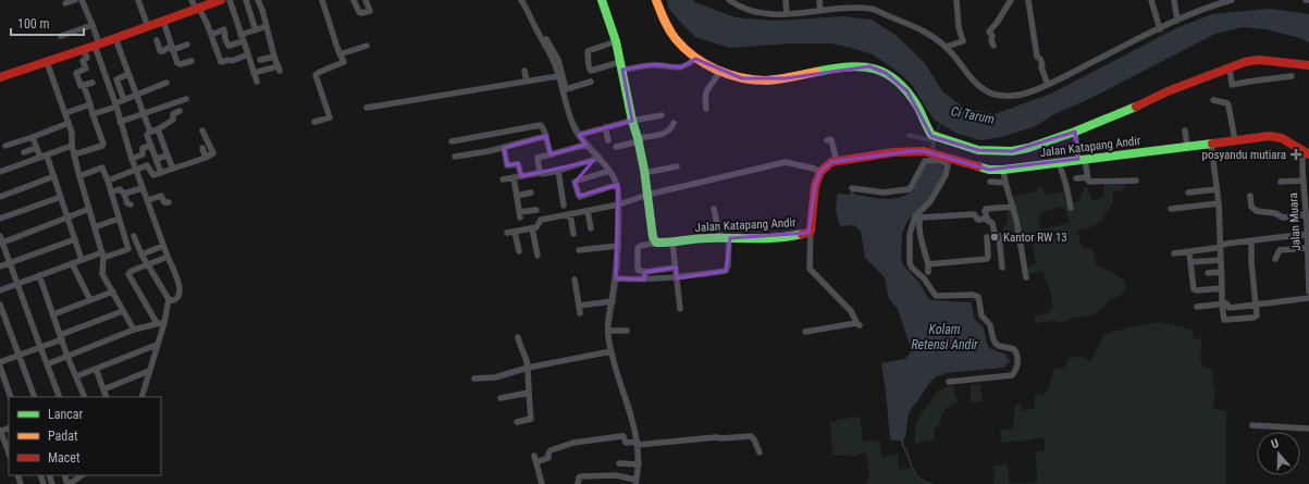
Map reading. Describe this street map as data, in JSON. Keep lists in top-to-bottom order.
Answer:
{
  "streets": {
    "street": ["Jalan Katapang Andir", "Jalan Muara"]
  },
  "crossings": [
    ["Jalan Katapang Andir", "Jalan Muara"]
  ],
  "water": ["Ci Tarum", "Kolam Retensi Andir"],
  "places": {
    "health": ["posyandu mutiara"],
    "other": ["Kantor RW 13"]
  },
  "legend": ["Lancar", "Padat", "Macet"],
  "scale_bar": "100 m",
  "north": "top"
}
